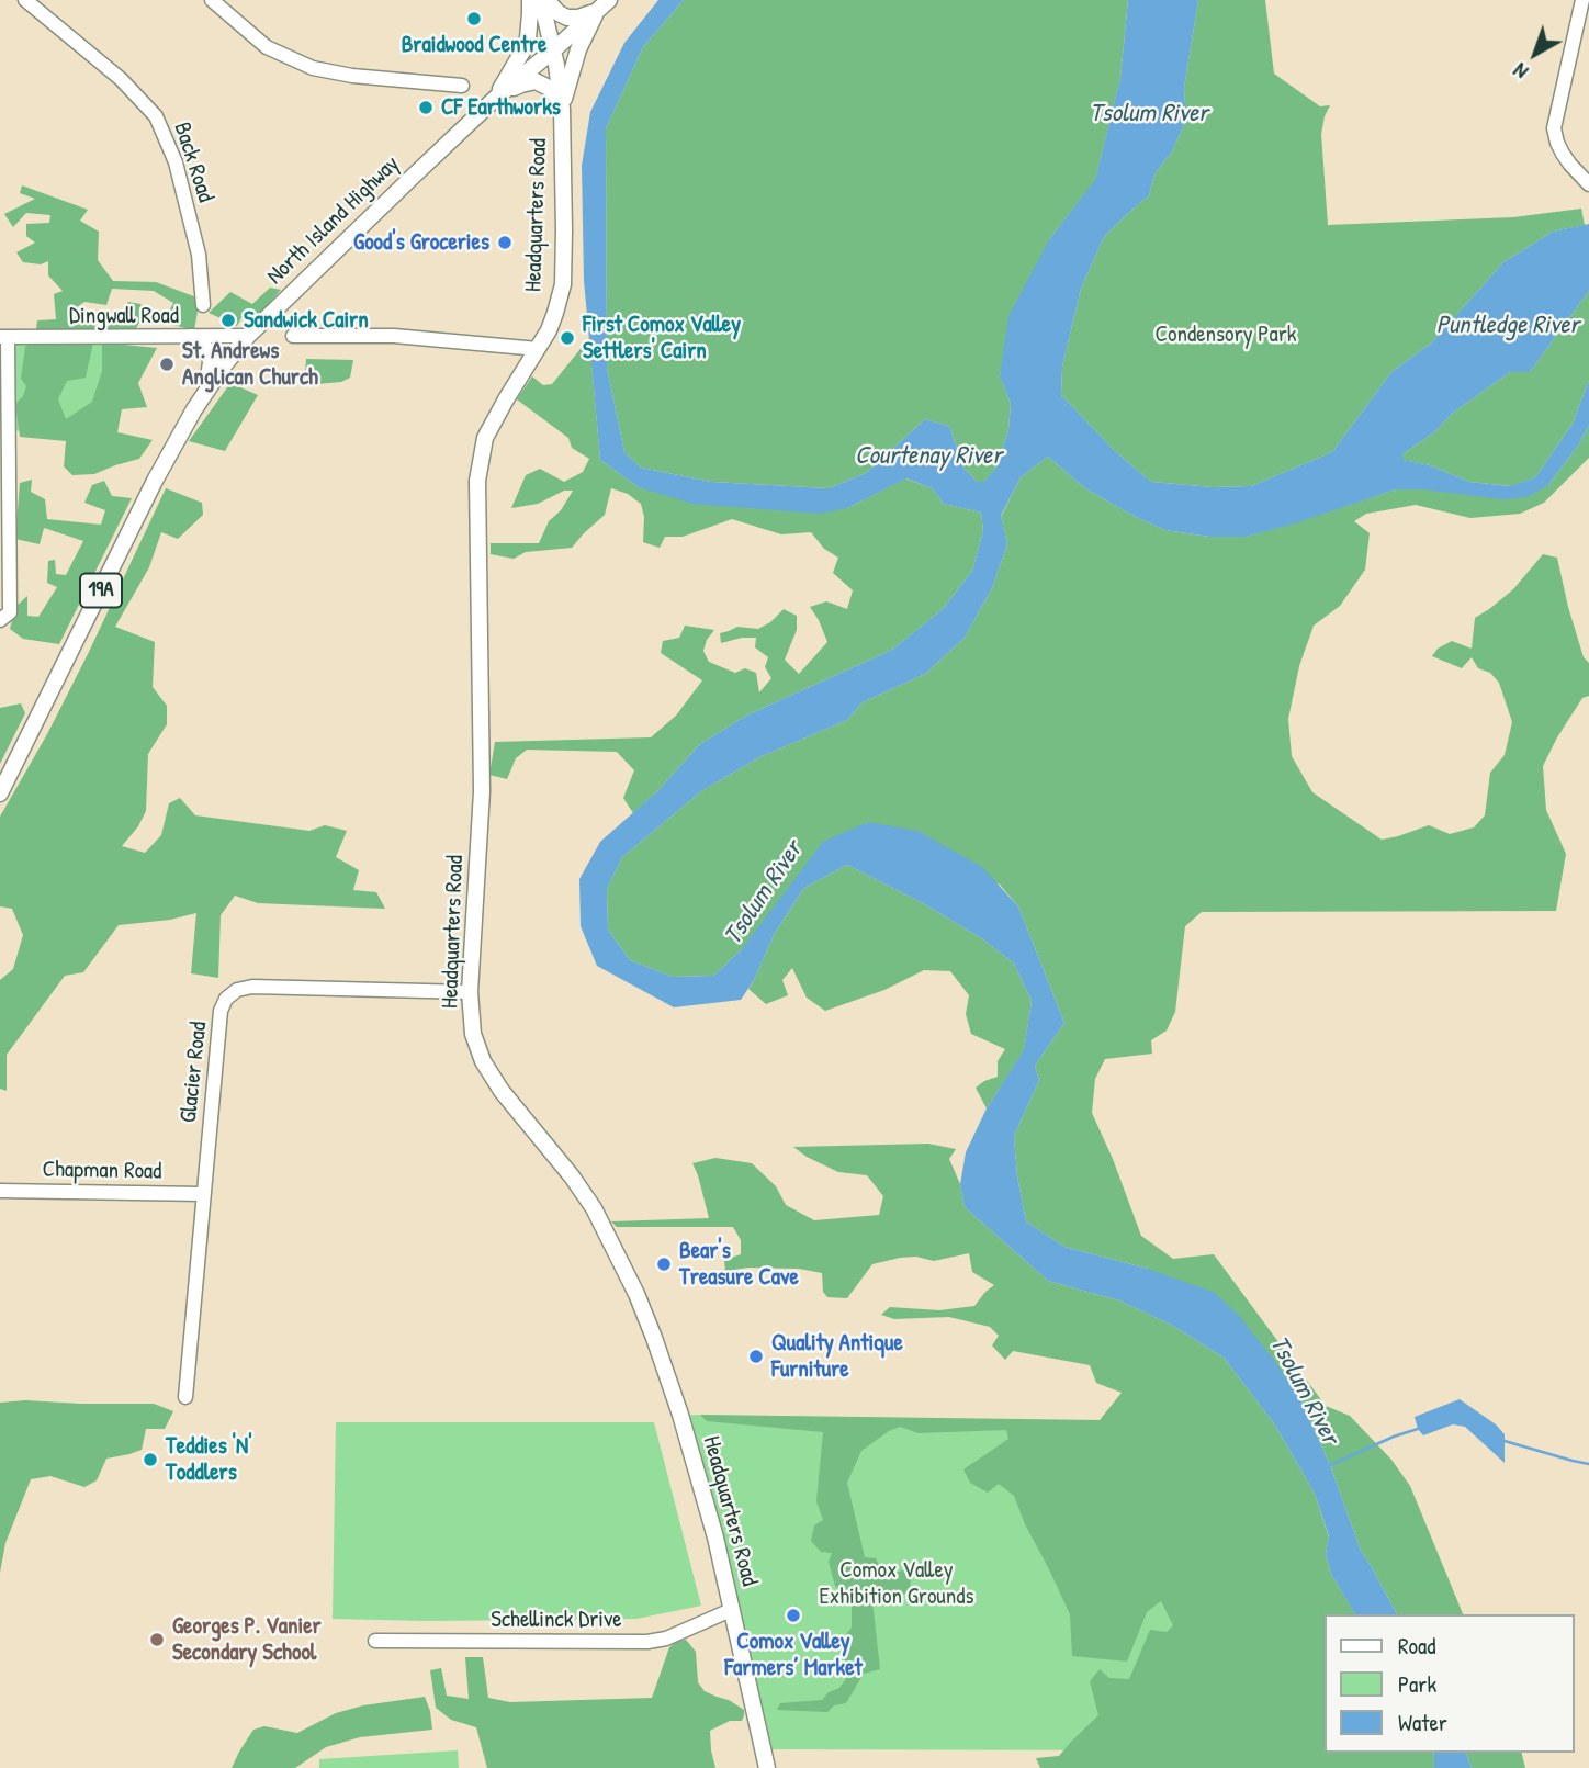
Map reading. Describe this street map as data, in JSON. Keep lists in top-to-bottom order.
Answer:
{
  "streets": {
    "main road": ["Headquarters Road", "North Island Highway", "19A"],
    "street": [
      "Back Road",
      "Dingwall Road",
      "Glacier Road",
      "Chapman Road",
      "Schellinck Drive"
    ]
  },
  "crossings": [
    ["Headquarters Road", "19A"],
    ["Headquarters Road", "Glacier Road"],
    ["Headquarters Road", "Schellinck Drive"],
    ["North Island Highway", "Dingwall Road"],
    ["North Island Highway", "19A"],
    ["Glacier Road", "Chapman Road"]
  ],
  "water": ["Tsolum River", "Puntledge River", "Courtenay River"],
  "parks": ["Condensory Park", "Comox Valley Exhibition Grounds"],
  "places": [
    "Braidwood Centre",
    "CF Earthworks",
    "Good's Groceries",
    "Sandwick Cairn",
    "First Comox Valley Settlers' Cairn",
    "St. Andrews Anglican Church",
    "Bear's Treasure Cave",
    "Quality Antique Furniture",
    "Teddies 'N' Toddlers",
    "Comox Valley Farmers’ Market",
    "Georges P. Vanier Secondary School"
  ],
  "legend": ["Road", "Park", "Water"],
  "north": "bottom left"
}
